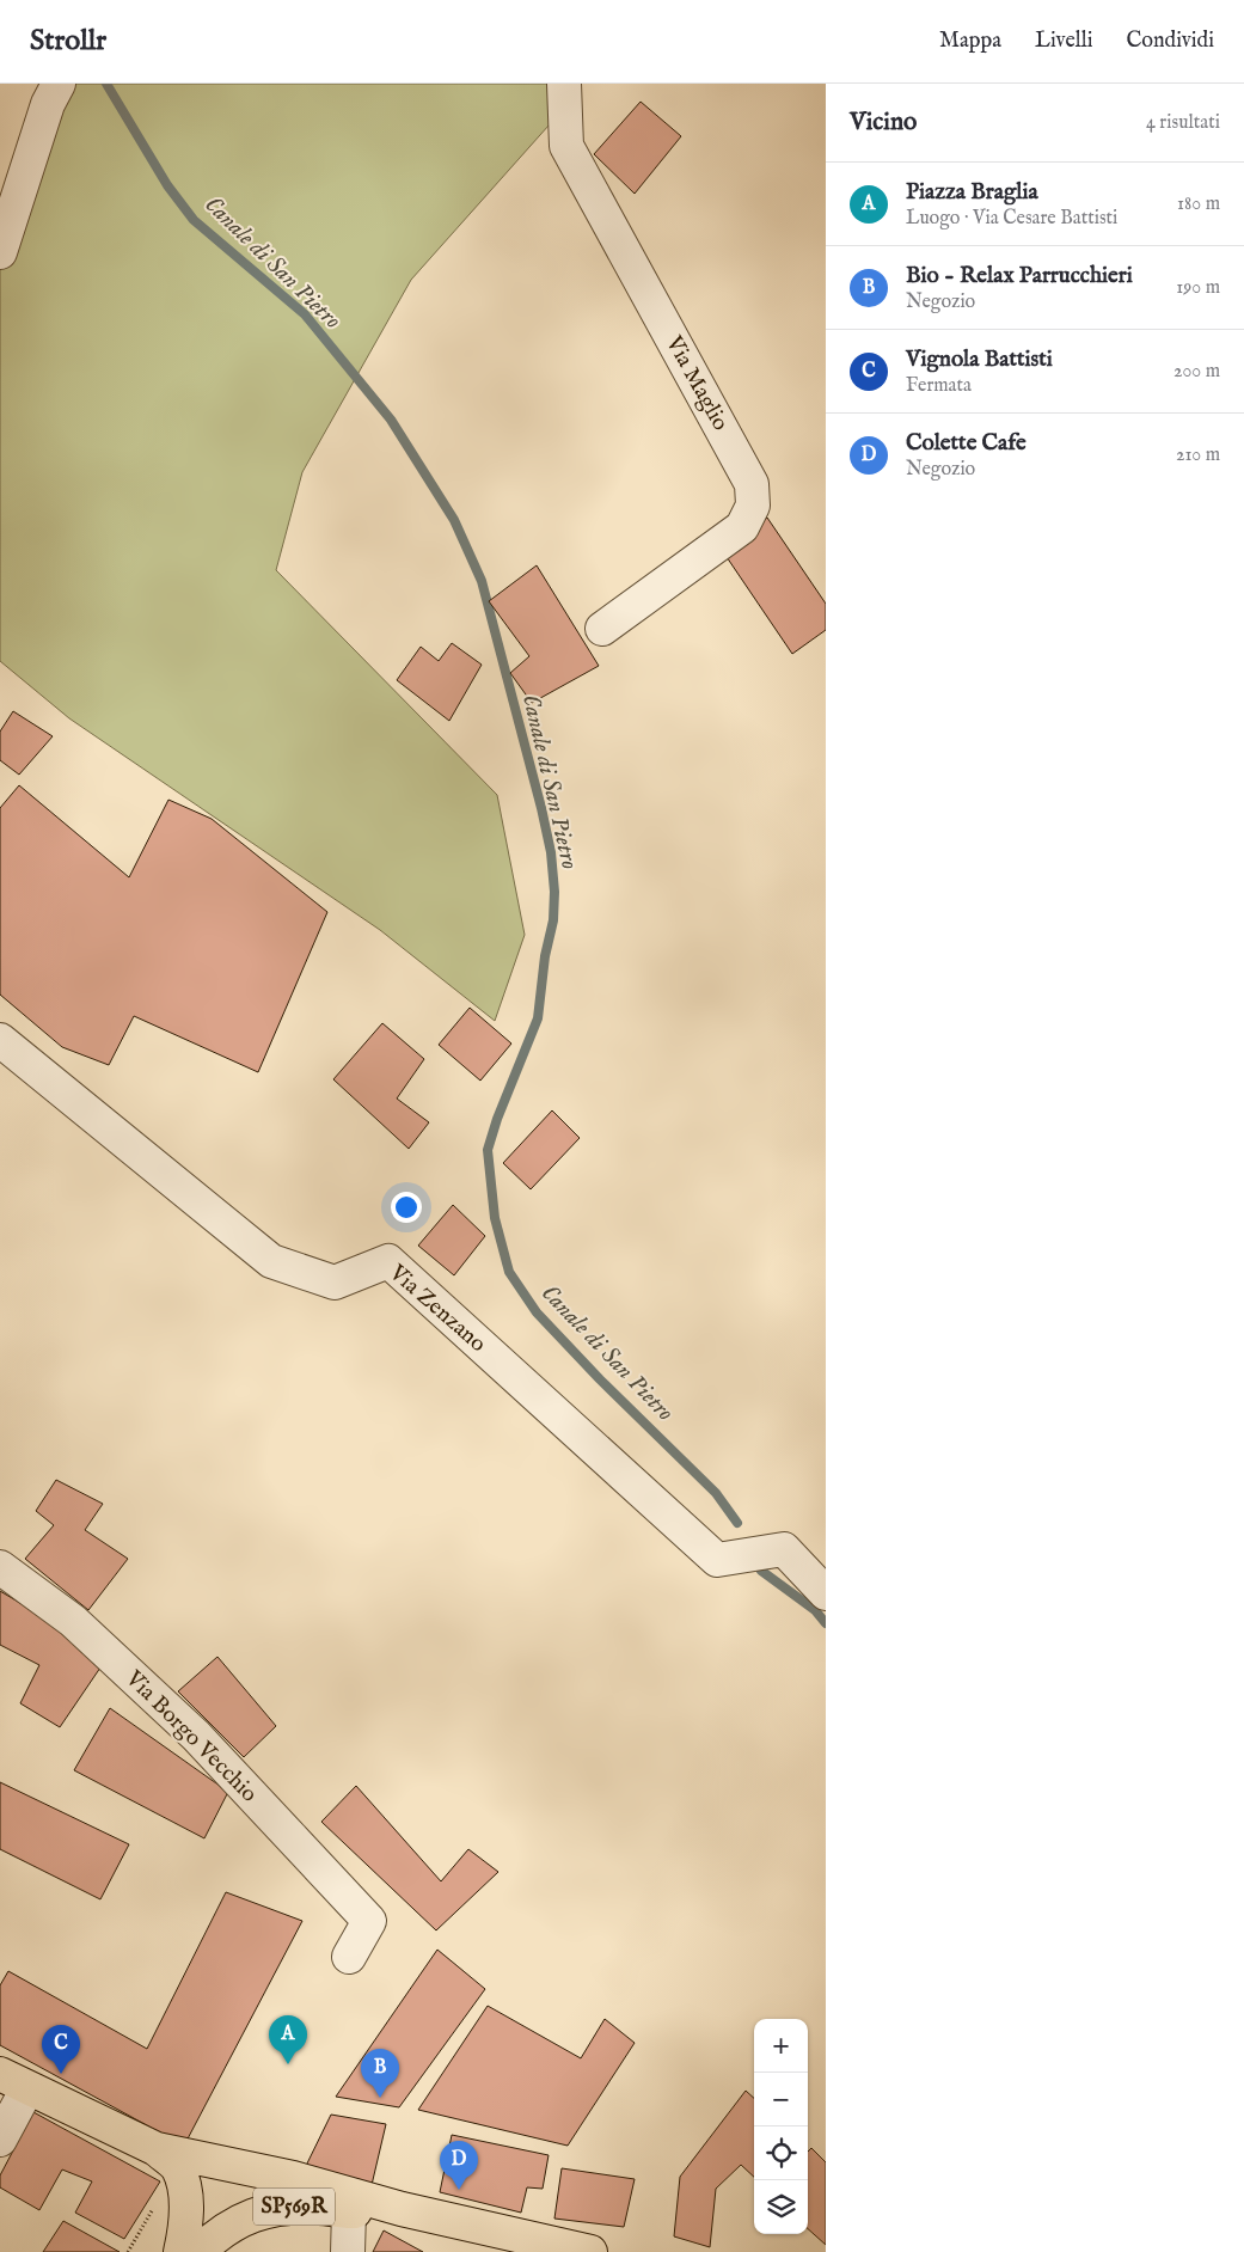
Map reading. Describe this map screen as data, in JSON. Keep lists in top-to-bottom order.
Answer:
{
  "streets": {
    "main road": ["SP569R"],
    "street": ["Via Maglio", "Via Zenzano", "Via Borgo Vecchio"]
  },
  "water": ["Canale di San Pietro"],
  "page": {
    "header": "Strollr",
    "nav": ["Mappa", "Livelli", "Condividi"],
    "heading": ["Vicino", "4 risultati"],
    "list": [
      {
        "mark": "A",
        "name": "Piazza Braglia",
        "note": "Luogo · Via Cesare Battisti",
        "value": "180 m"
      },
      {
        "mark": "B",
        "name": "Bio - Relax Parrucchieri",
        "note": "Negozio",
        "value": "190 m"
      },
      {
        "mark": "C",
        "name": "Vignola Battisti",
        "note": "Fermata",
        "value": "200 m"
      },
      {
        "mark": "D",
        "name": "Colette Cafe",
        "note": "Negozio",
        "value": "210 m"
      }
    ],
    "pins": [
      "A",
      "C",
      "B",
      "D"
    ],
    "map_buttons": ["+", "−"]
  }
}
